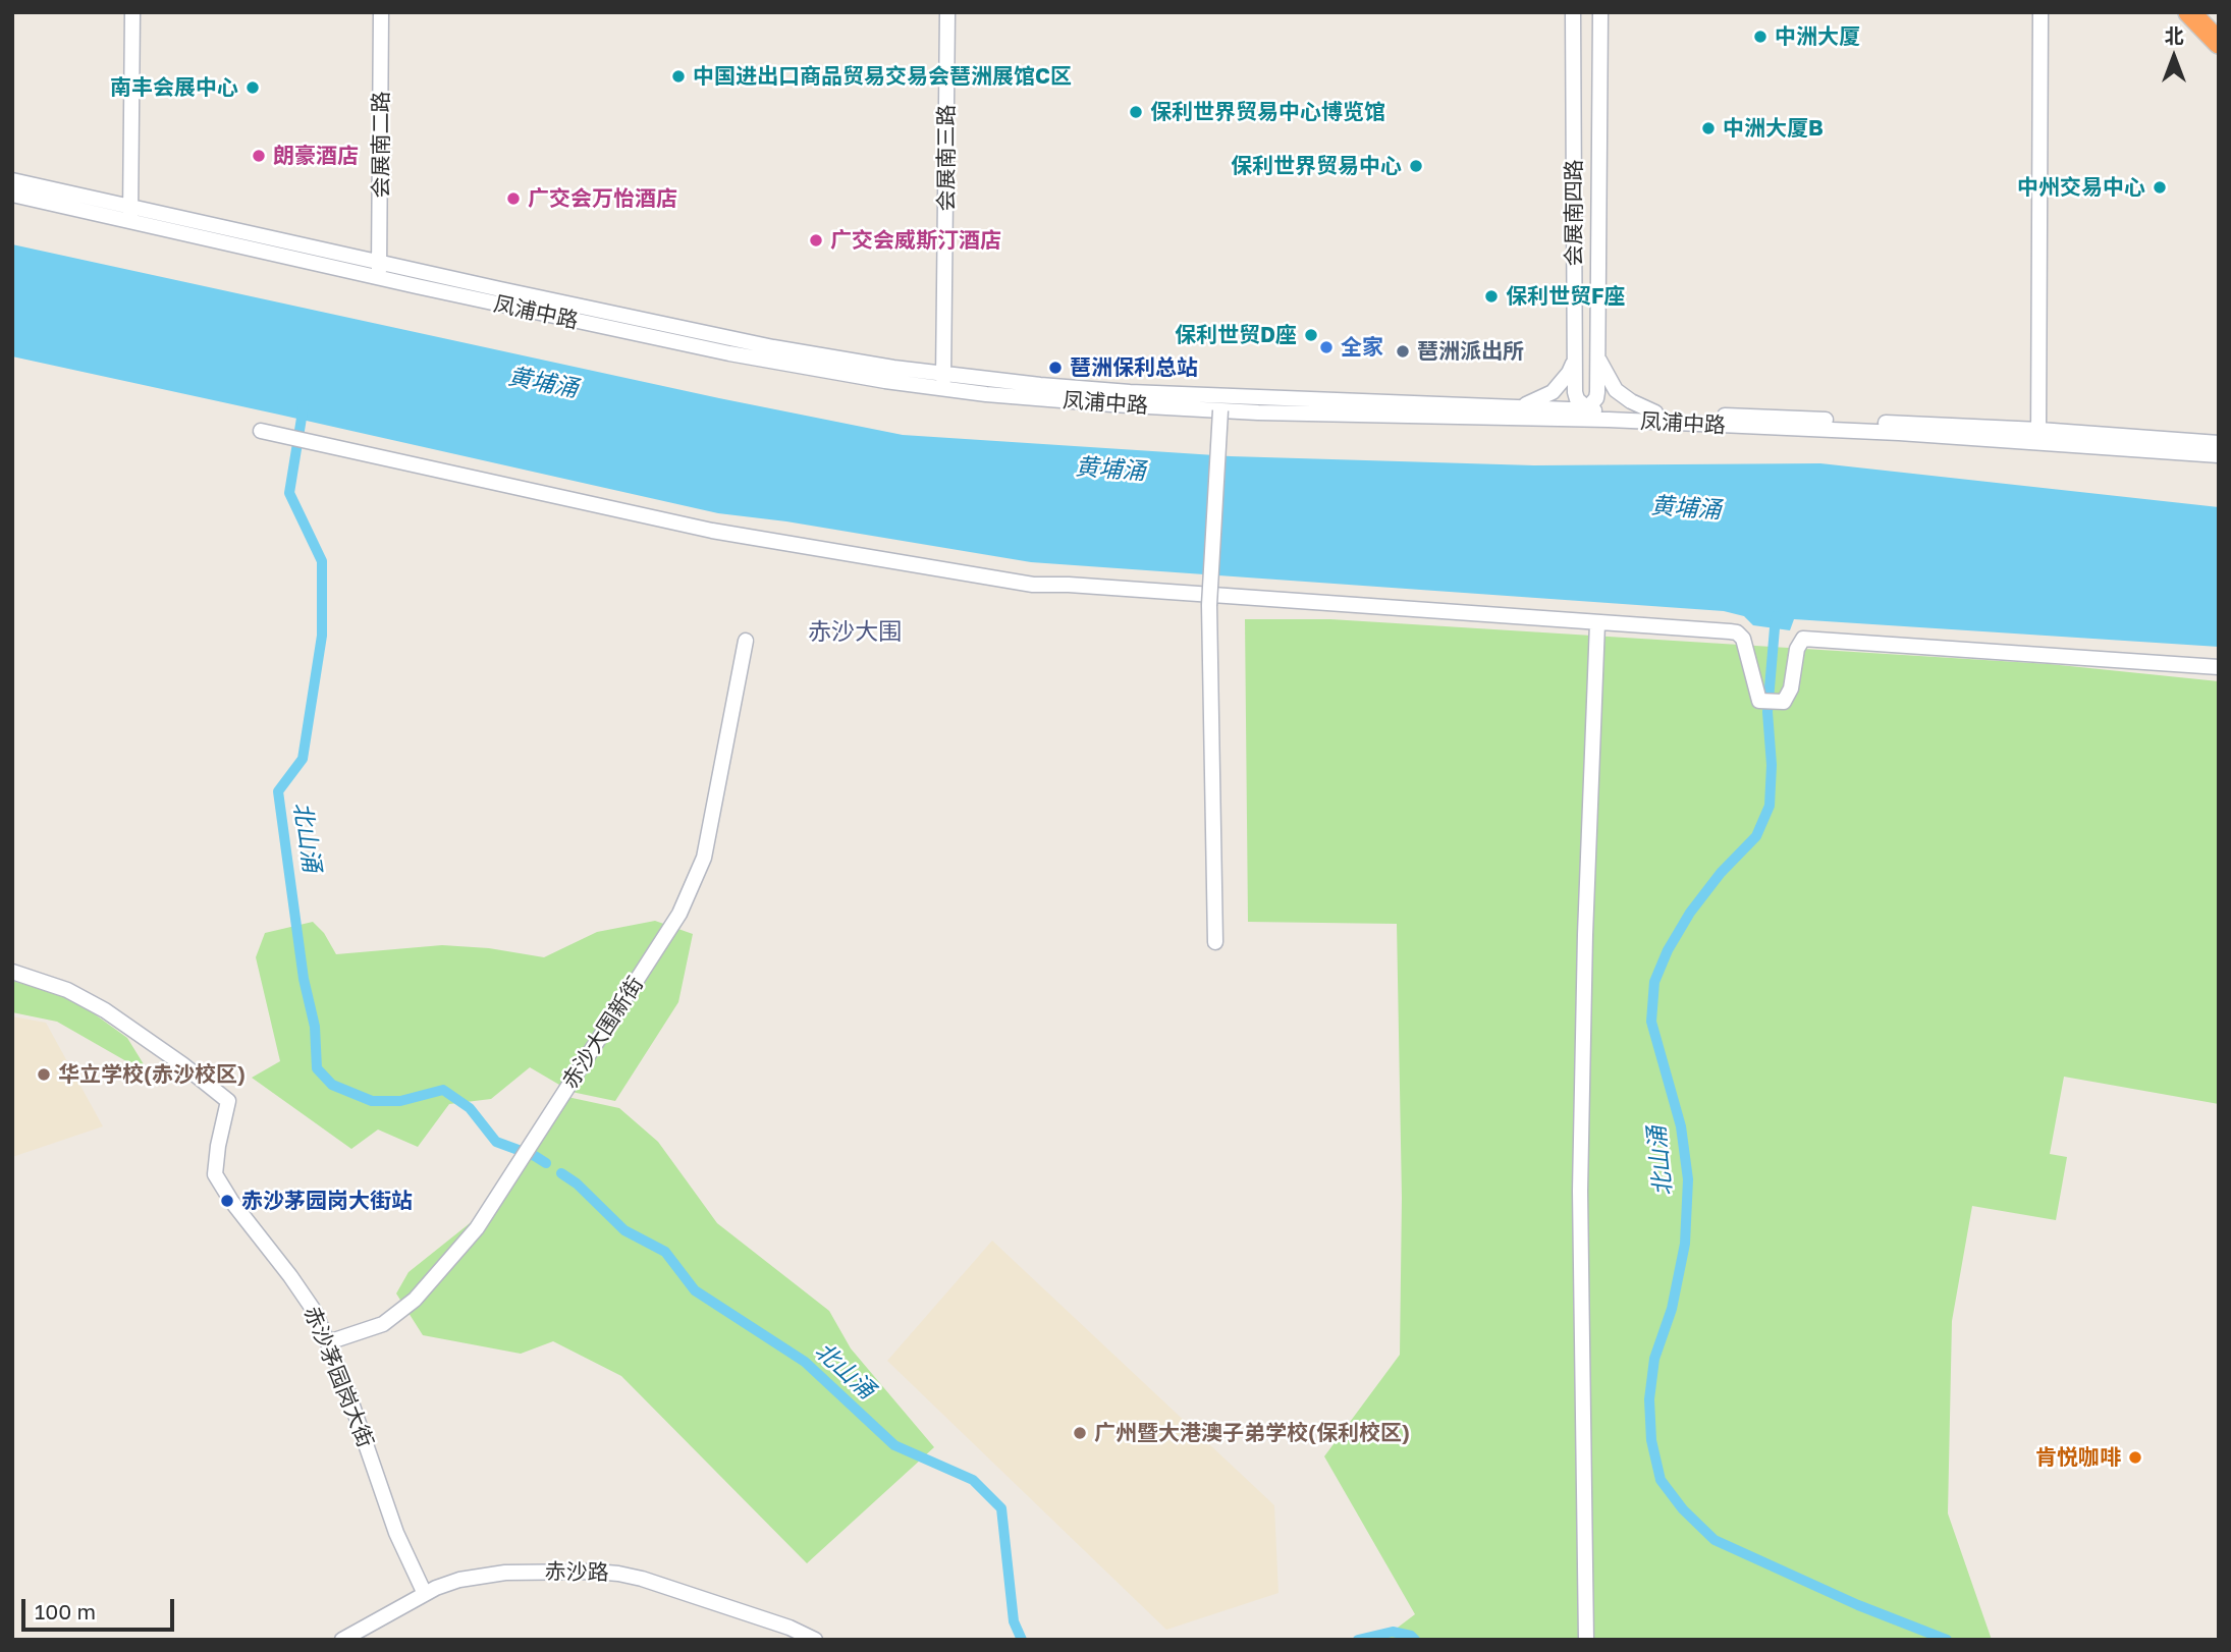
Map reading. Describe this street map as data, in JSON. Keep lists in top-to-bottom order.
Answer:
{
  "streets": {
    "street": [
      "会展南二路",
      "会展南三路",
      "会展南四路",
      "凤浦中路",
      "赤沙大围新街",
      "赤沙茅园岗大街",
      "赤沙路"
    ]
  },
  "crossings": [
    ["会展南二路", "凤浦中路"],
    ["会展南三路", "凤浦中路"],
    ["会展南四路", "凤浦中路"],
    ["赤沙大围新街", "赤沙茅园岗大街"],
    ["赤沙茅园岗大街", "赤沙路"]
  ],
  "districts": ["赤沙大围"],
  "water": ["黄埔涌", "北山涌"],
  "places": [
    "中洲大厦",
    "中国进出口商品贸易交易会琶洲展馆C区",
    "南丰会展中心",
    "保利世界贸易中心博览馆",
    "中洲大厦B",
    "朗豪酒店",
    "保利世界贸易中心",
    "中州交易中心",
    "广交会万怡酒店",
    "广交会威斯汀酒店",
    "保利世贸F座",
    "保利世贸D座",
    "全家",
    "琶洲派出所",
    "琶洲保利总站",
    "华立学校(赤沙校区)",
    "赤沙茅园岗大街站",
    "广州暨大港澳子弟学校(保利校区)",
    "肯悦咖啡"
  ],
  "scale_bar": "100 m",
  "north": "top"
}
